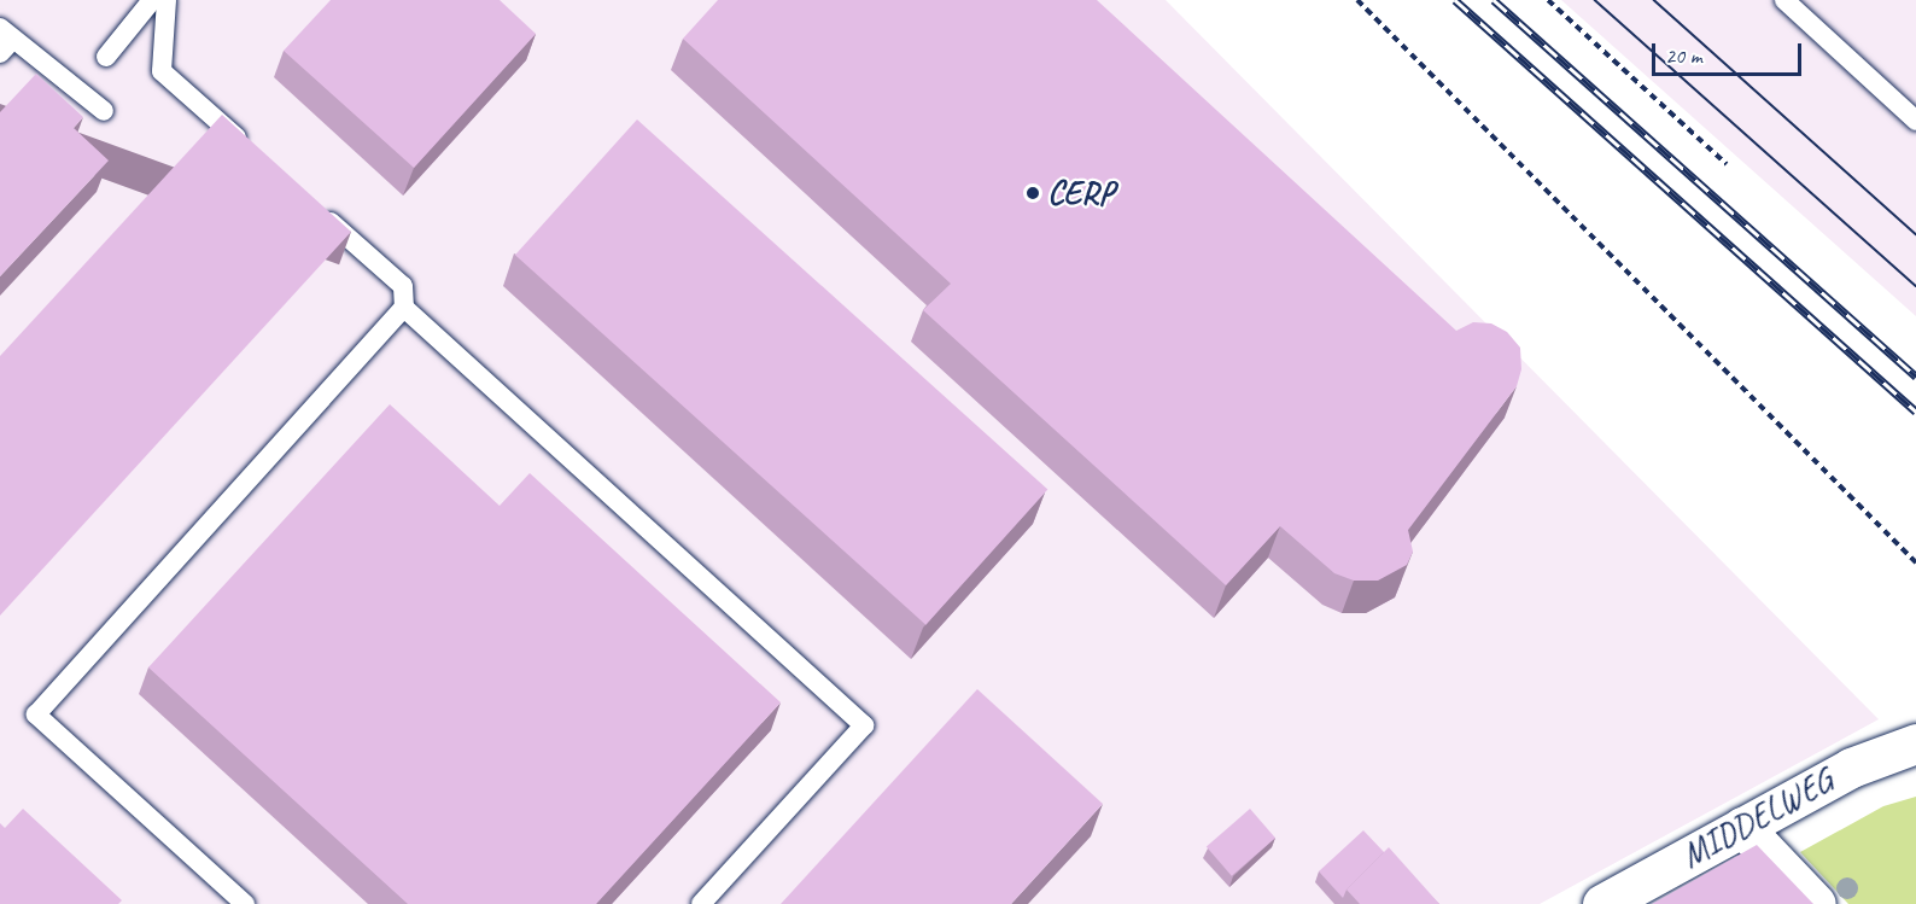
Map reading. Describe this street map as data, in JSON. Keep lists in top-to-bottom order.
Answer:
{
  "streets": {
    "street": ["MIDDELWEG"]
  },
  "places": ["CERP"],
  "scale_bar": "20 m"
}
